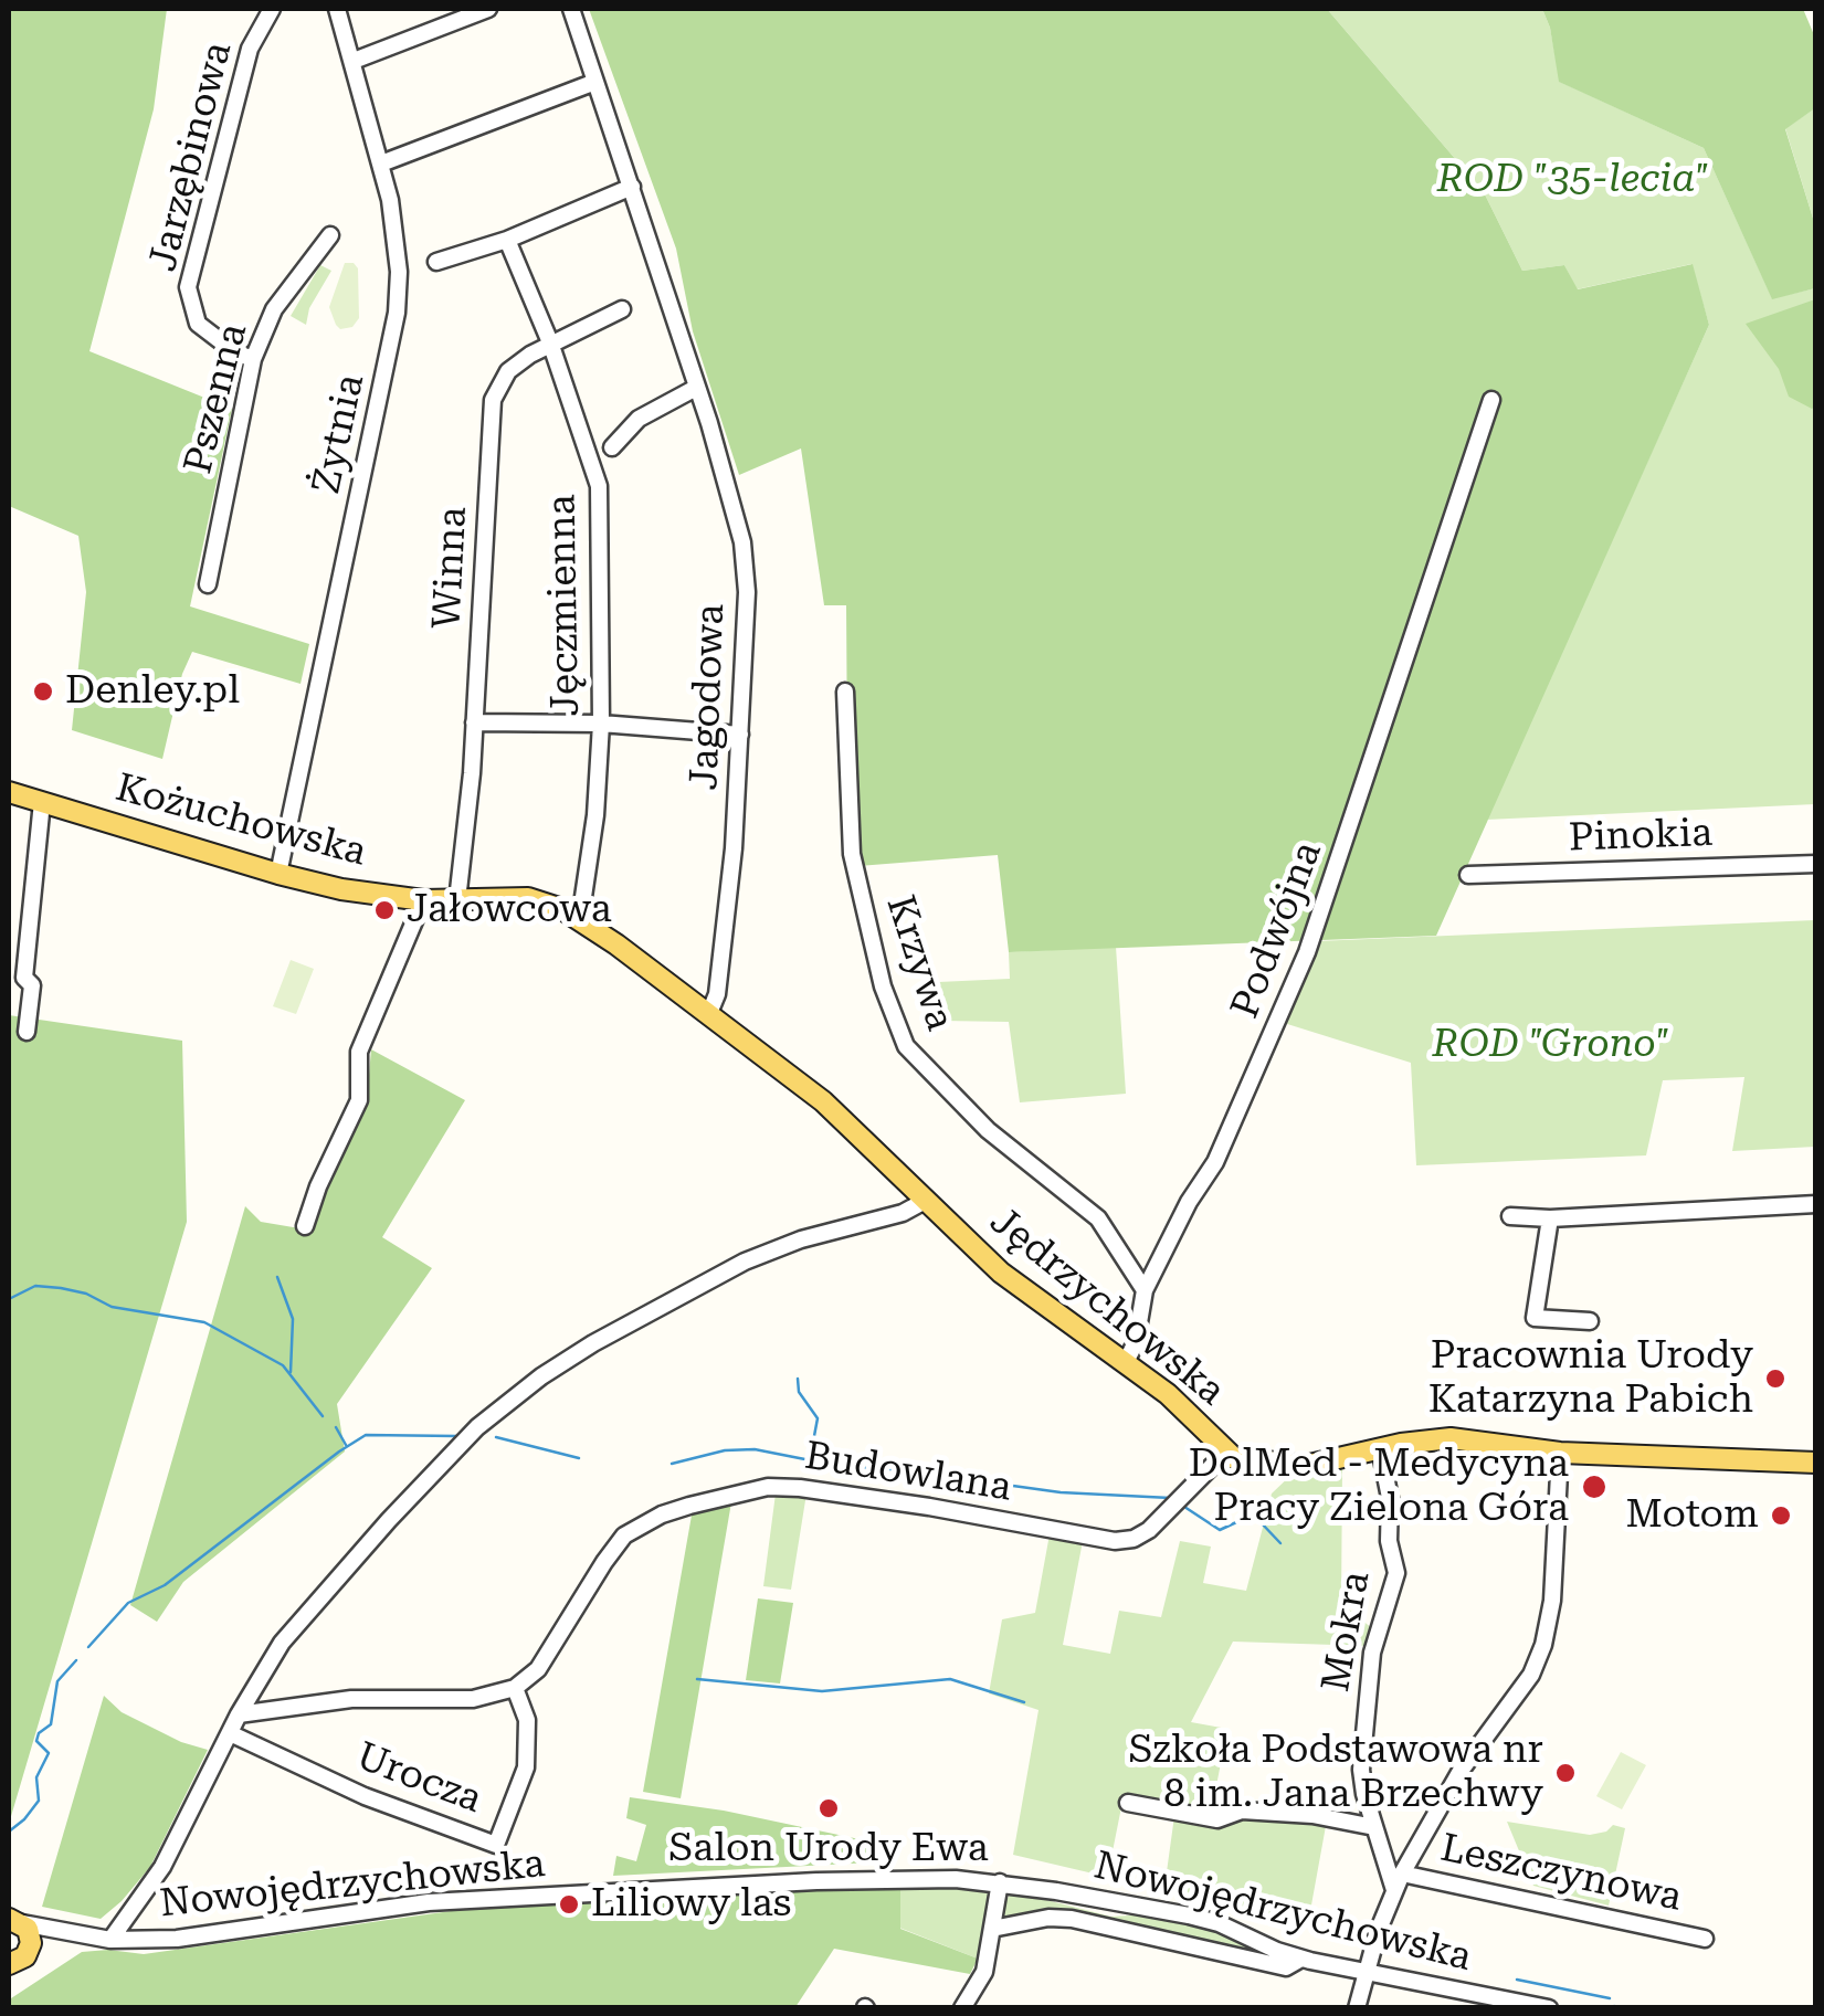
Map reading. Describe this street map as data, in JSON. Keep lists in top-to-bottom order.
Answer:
{
  "streets": {
    "main road": ["Kożuchowska", "Jędrzychowska"],
    "street": [
      "Jarzębinowa",
      "Pszenna",
      "Żytnia",
      "Winna",
      "Jęczmienna",
      "Jagodowa",
      "Pinokia",
      "Podwójna",
      "Krzywa",
      "Budowlana",
      "Mokra",
      "Urocza",
      "Leszczynowa",
      "Nowojędrzychowska"
    ]
  },
  "crossings": [
    ["Jarzębinowa", "Pszenna"],
    ["Żytnia", "Kożuchowska"],
    ["Winna", "Jęczmienna"],
    ["Winna", "Kożuchowska"],
    ["Winna", "Jędrzychowska"],
    ["Jęczmienna", "Jędrzychowska"],
    ["Jagodowa", "Jędrzychowska"],
    ["Kożuchowska", "Jędrzychowska"],
    ["Podwójna", "Krzywa"],
    ["Podwójna", "Jędrzychowska"],
    ["Jędrzychowska", "Budowlana"],
    ["Jędrzychowska", "Mokra"],
    ["Budowlana", "Urocza"]
  ],
  "parks": ["ROD \"35-lecia\"", "ROD \"Grono\""],
  "places": [
    "Denley.pl",
    "Jałowcowa",
    "Pracownia Urody Katarzyna Pabich",
    "DolMed - Medycyna Pracy Zielona Góra",
    "Motom",
    "Szkoła Podstawowa nr 8 im. Jana Brzechwy",
    "Salon Urody Ewa",
    "Liliowy las"
  ]
}
